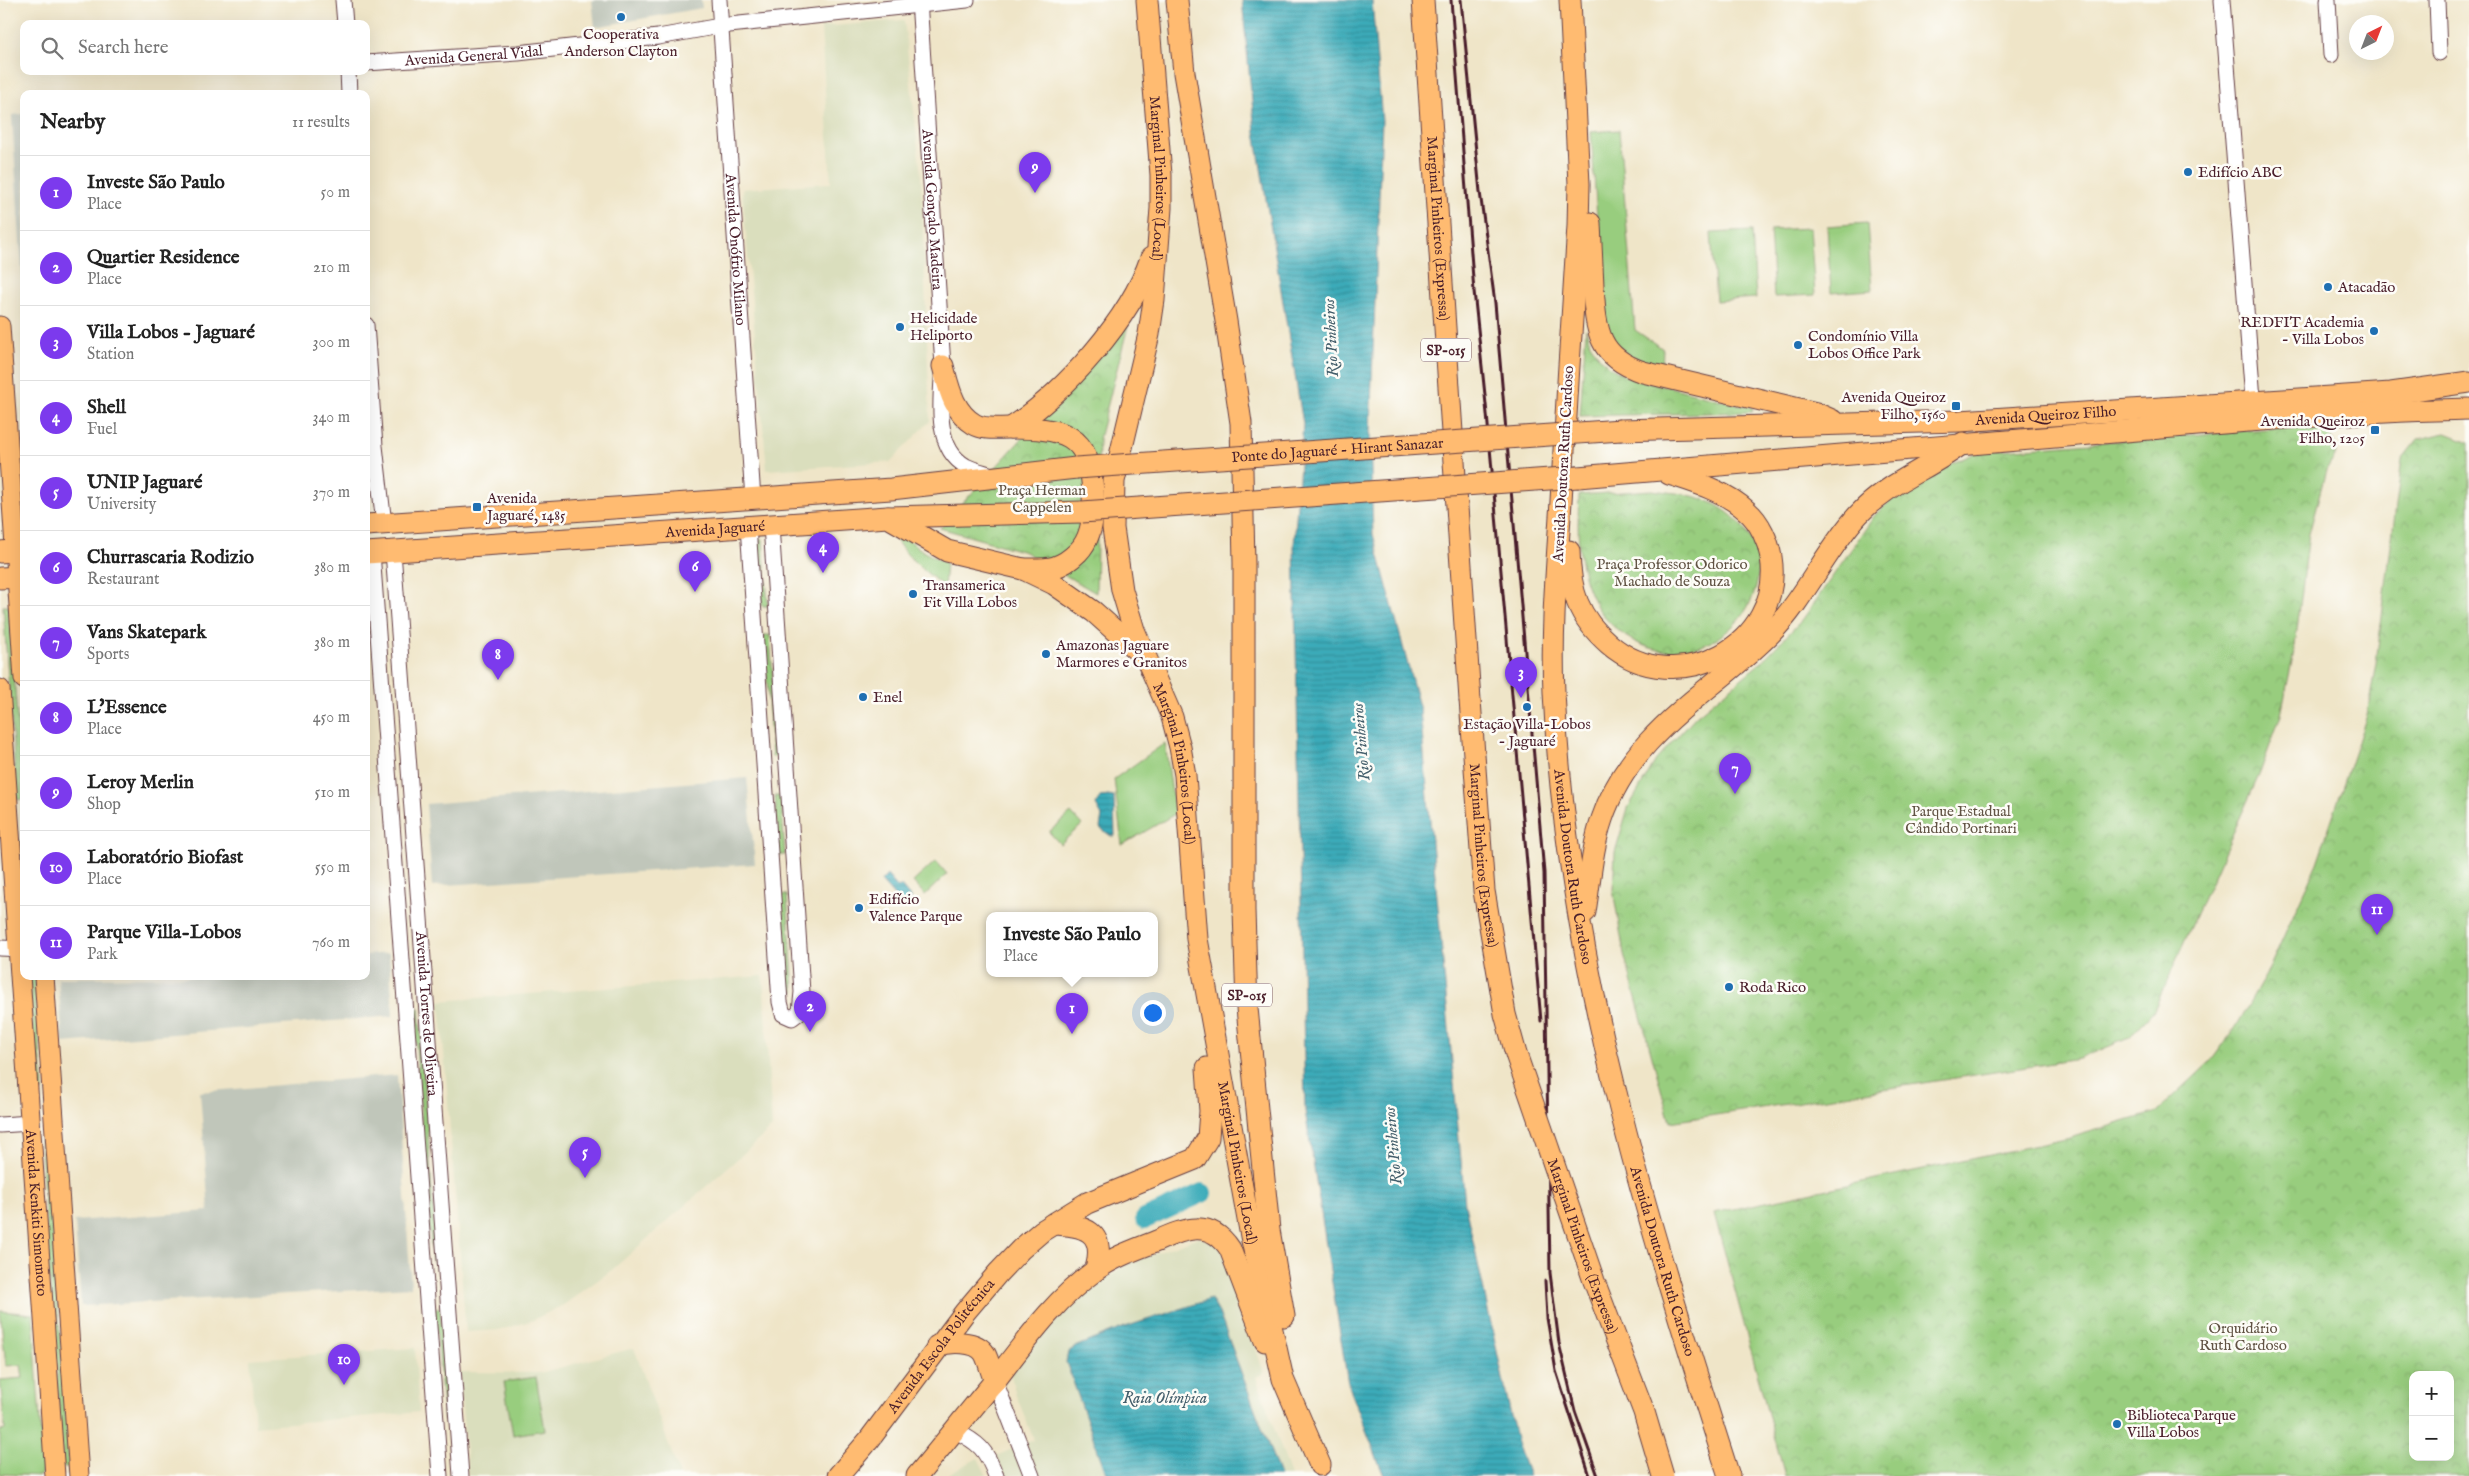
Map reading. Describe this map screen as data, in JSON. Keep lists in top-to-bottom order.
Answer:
{
  "streets": {
    "highway": [
      "Marginal Pinheiros (Local)",
      "Marginal Pinheiros (Expressa)",
      "SP-015",
      "Avenida Queiroz Filho",
      "Ponte do Jaguaré - Hirant Sanazar",
      "Avenida Doutora Ruth Cardoso",
      "Avenida Jaguaré",
      "Avenida Escola Politécnica"
    ],
    "main road": ["Avenida Kenkiti Simomoto"],
    "street": [
      "Avenida General Vidal",
      "Avenida Gonçalo Madeira",
      "Avenida Onófrio Milano",
      "Avenida Torres de Oliveira"
    ]
  },
  "crossings": [
    ["Avenida General Vidal", "Avenida Gonçalo Madeira"],
    ["Avenida General Vidal", "Avenida Onófrio Milano"],
    ["Marginal Pinheiros (Local)", "SP-015"],
    ["Marginal Pinheiros (Local)", "Avenida Escola Politécnica"],
    ["Avenida Gonçalo Madeira", "Avenida Jaguaré"],
    ["Avenida Onófrio Milano", "Avenida Jaguaré"],
    ["Avenida Queiroz Filho", "Ponte do Jaguaré - Hirant Sanazar"],
    ["Avenida Queiroz Filho", "Avenida Jaguaré"],
    ["Ponte do Jaguaré - Hirant Sanazar", "Avenida Jaguaré"],
    ["Avenida Jaguaré", "Avenida Torres de Oliveira"]
  ],
  "water": ["Rio Pinheiros", "Raia Olímpica"],
  "parks": [
    "Praça Herman Cappelen",
    "Praça Professor Odorico Machado de Souza",
    "Parque Estadual Cândido Portinari",
    "Orquidário Ruth Cardoso"
  ],
  "places": {
    "other": [
      "Cooperativa Anderson Clayton",
      "Edifício ABC",
      "Atacadão",
      "Helicidade Heliporto",
      "REDFIT Academia - Villa Lobos",
      "Condomínio Villa Lobos Office Park",
      "Transamerica Fit Villa Lobos",
      "Amazonas Jaguare Marmores e Granitos",
      "Enel",
      "Estação Villa-Lobos - Jaguaré",
      "Edifício Valence Parque",
      "Roda Rico",
      "Biblioteca Parque Villa Lobos"
    ],
    "transit": ["Avenida Queiroz Filho, 1560", "Avenida Queiroz Filho, 1205", "Avenida Jaguaré, 1485"]
  },
  "north": "top right",
  "page": {
    "search": "Search here",
    "heading": ["Nearby", "11 results"],
    "pins": [
      "9",
      "4",
      "6",
      "8",
      "3",
      "7",
      "11",
      "2",
      "1",
      "5",
      "10"
    ],
    "list": [
      {
        "mark": "1",
        "name": "Investe São Paulo",
        "note": "Place",
        "value": "50 m"
      },
      {
        "mark": "2",
        "name": "Quartier Residence",
        "note": "Place",
        "value": "210 m"
      },
      {
        "mark": "3",
        "name": "Villa Lobos - Jaguaré",
        "note": "Station",
        "value": "300 m"
      },
      {
        "mark": "4",
        "name": "Shell",
        "note": "Fuel",
        "value": "340 m"
      },
      {
        "mark": "5",
        "name": "UNIP Jaguaré",
        "note": "University",
        "value": "370 m"
      },
      {
        "mark": "6",
        "name": "Churrascaria Rodizio",
        "note": "Restaurant",
        "value": "380 m"
      },
      {
        "mark": "7",
        "name": "Vans Skatepark",
        "note": "Sports",
        "value": "380 m"
      },
      {
        "mark": "8",
        "name": "L'Essence",
        "note": "Place",
        "value": "450 m"
      },
      {
        "mark": "9",
        "name": "Leroy Merlin",
        "note": "Shop",
        "value": "510 m"
      },
      {
        "mark": "10",
        "name": "Laboratório Biofast",
        "note": "Place",
        "value": "550 m"
      },
      {
        "mark": "11",
        "name": "Parque Villa-Lobos",
        "note": "Park",
        "value": "760 m"
      }
    ],
    "popup": ["Investe São Paulo", "Place"],
    "map_buttons": ["+", "−"]
  }
}
